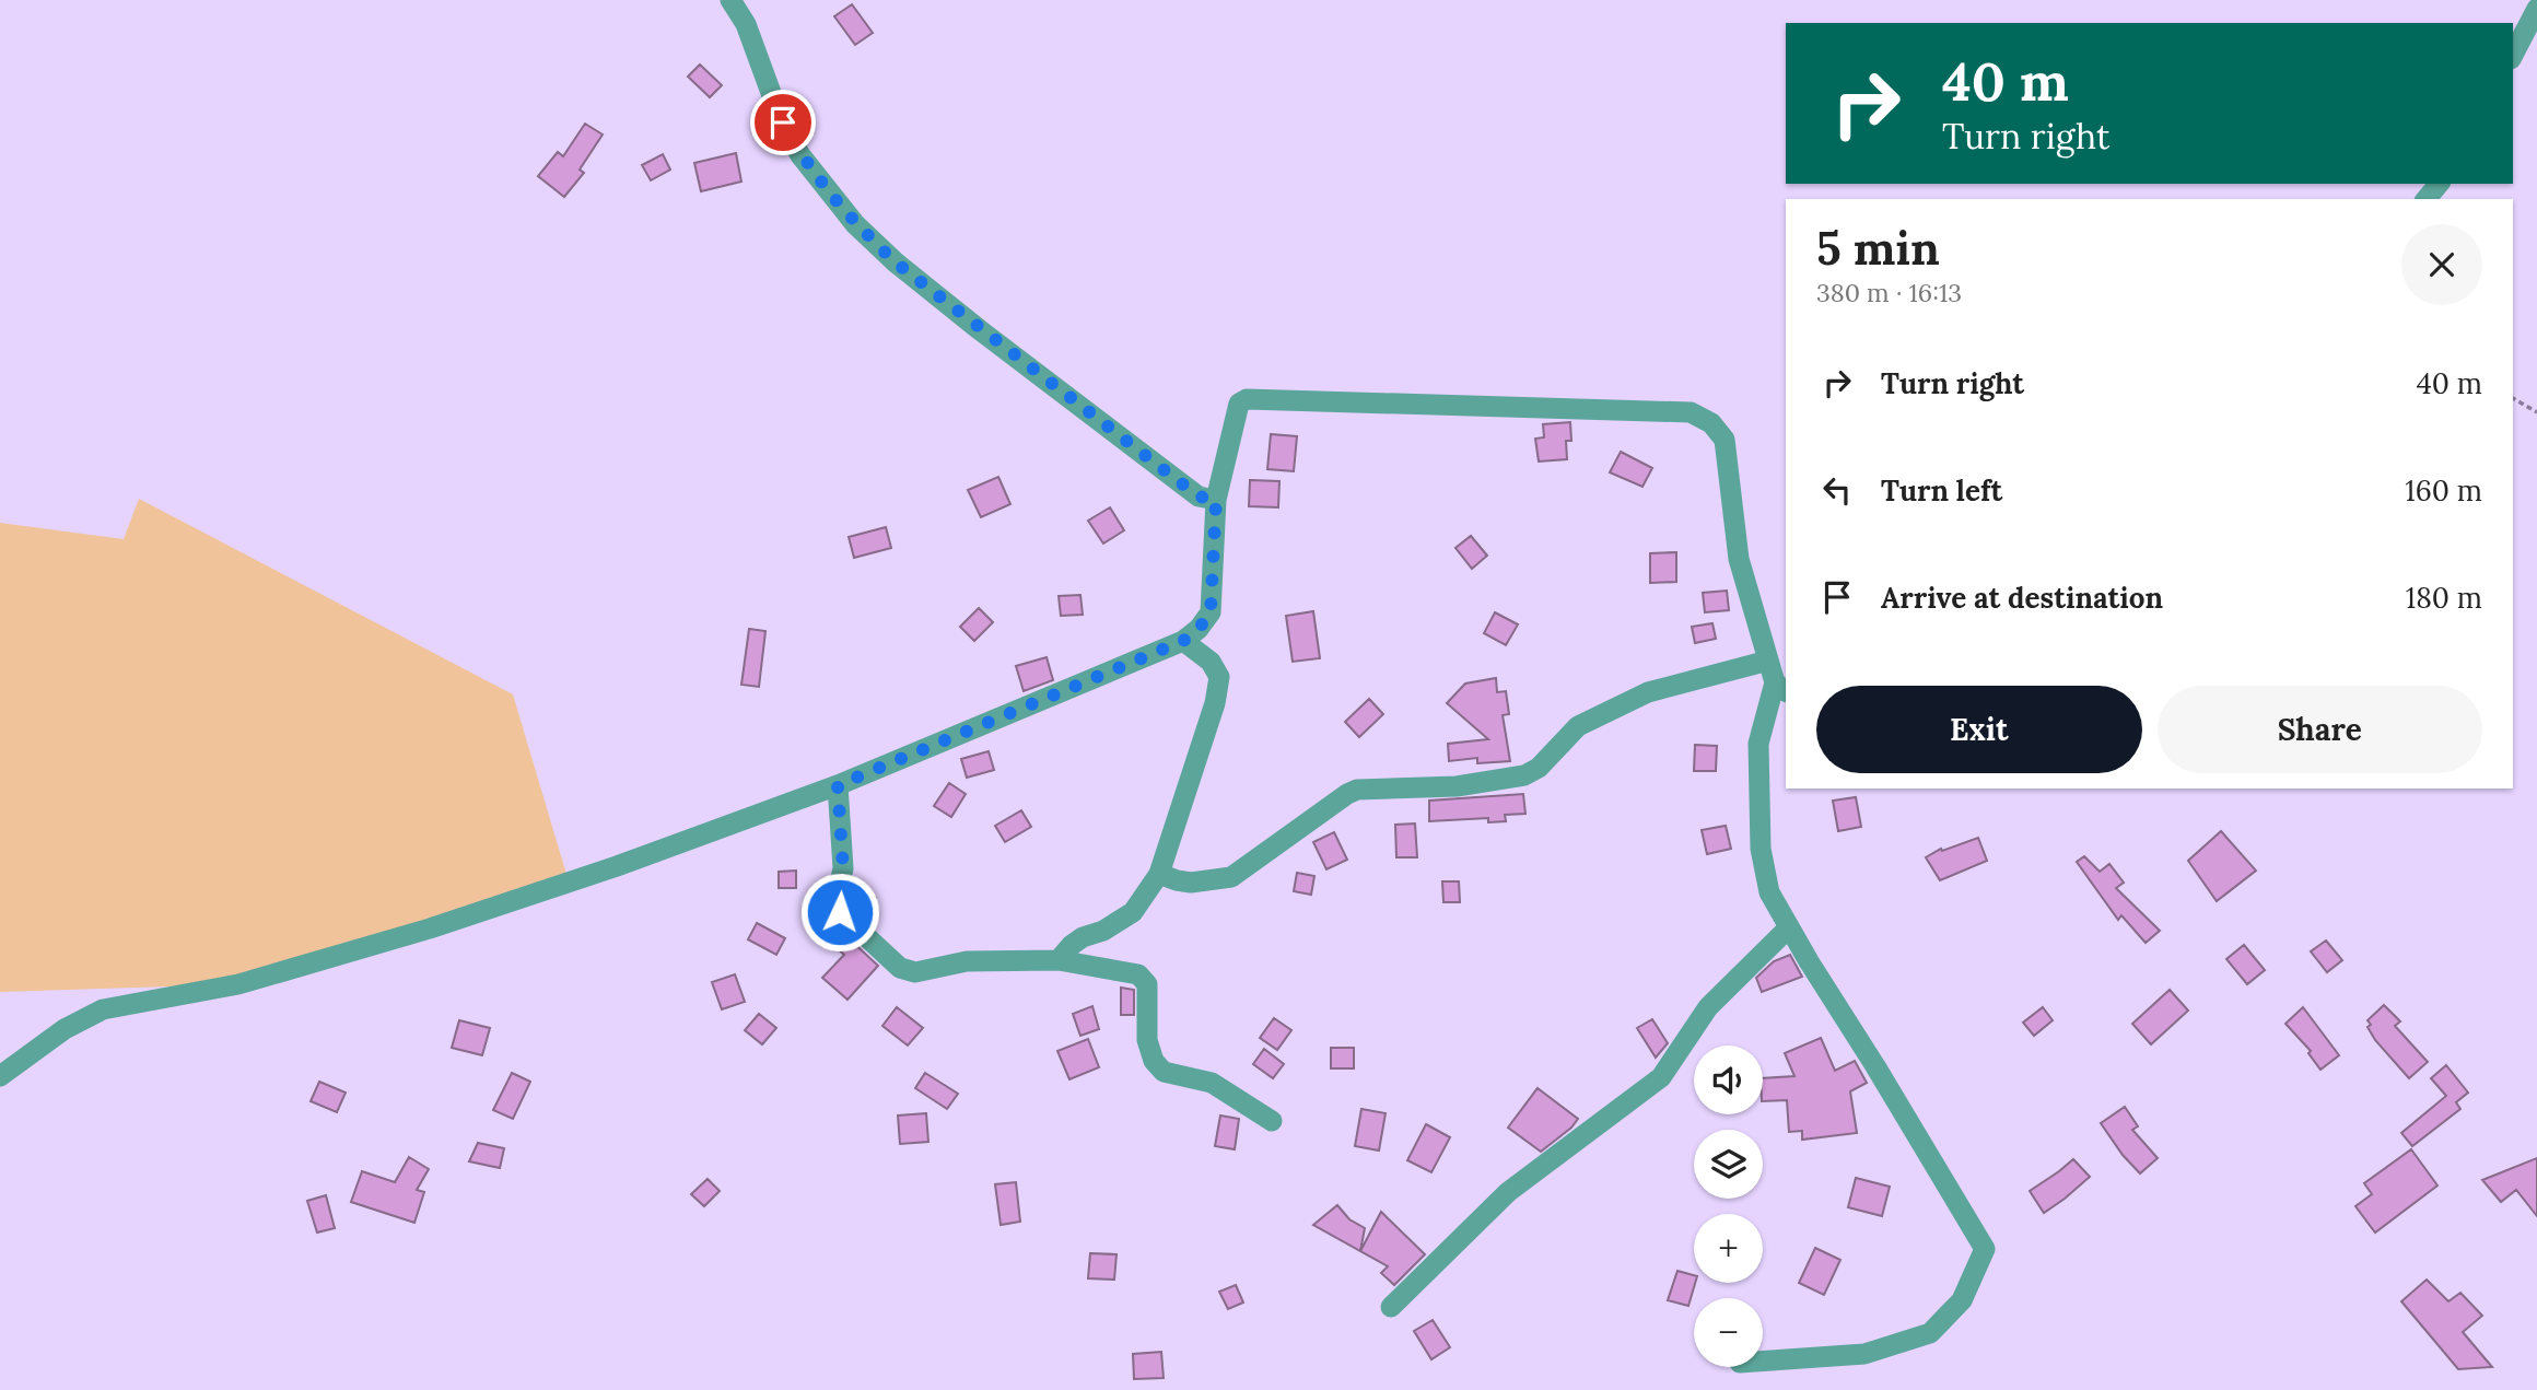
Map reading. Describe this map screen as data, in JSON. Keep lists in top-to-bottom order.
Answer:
{
  "page": {
    "turn": ["40 m", "Turn right"],
    "heading": ["5 min", "380 m · 16:13"],
    "list": [
      {
        "name": "Turn right",
        "value": "40 m"
      },
      {
        "name": "Turn left",
        "value": "160 m"
      },
      {
        "name": "Arrive at destination",
        "value": "180 m"
      }
    ],
    "buttons": ["Exit", "Share"],
    "map_buttons": ["+", "−"]
  }
}
